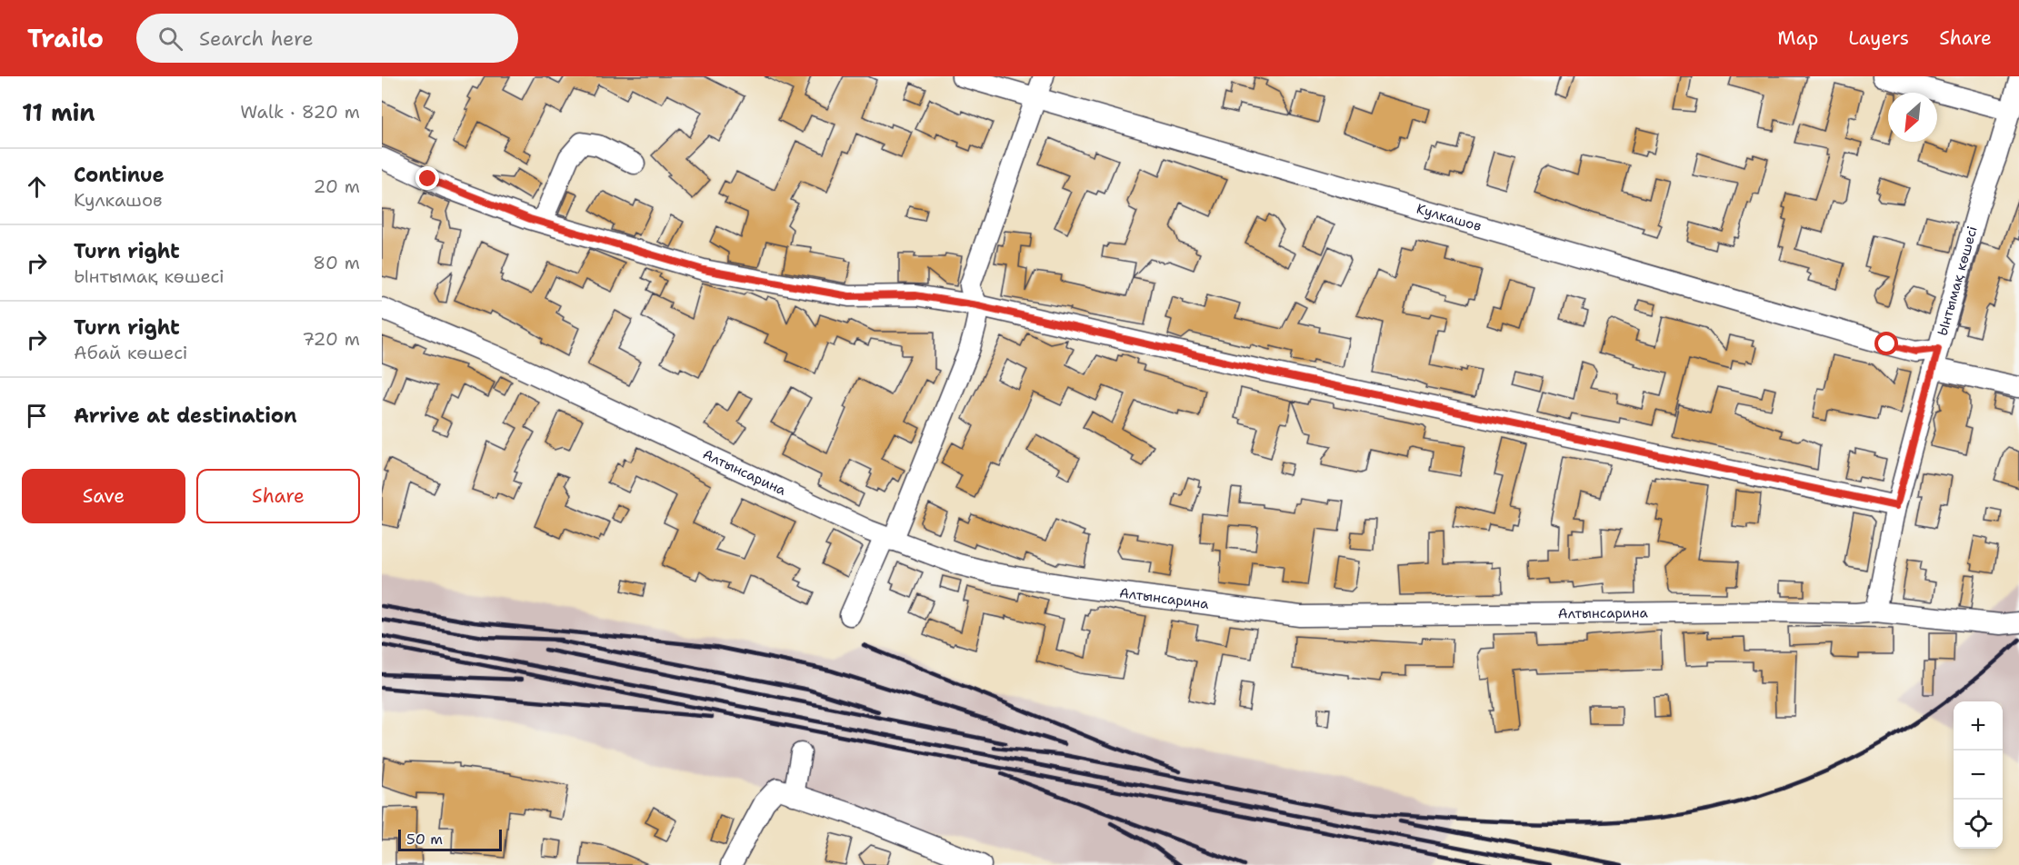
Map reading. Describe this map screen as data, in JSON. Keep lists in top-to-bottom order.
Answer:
{
  "streets": {
    "street": ["Кулкашов", "Ынтымақ көшесі", "Алтынсарина"]
  },
  "crossings": [
    ["Кулкашов", "Ынтымақ көшесі"],
    ["Ынтымақ көшесі", "Алтынсарина"]
  ],
  "scale_bar": "50 m",
  "north": "bottom left",
  "page": {
    "header": "Trailo",
    "search": "Search here",
    "nav": ["Map", "Layers", "Share"],
    "heading": ["11 min", "Walk · 820 m"],
    "list": [
      ["Continue", "Кулкашов", "20 m"],
      ["Turn right", "Ынтымақ көшесі", "80 m"],
      ["Turn right", "Абай көшесі", "720 m"],
      "Arrive at destination"
    ],
    "buttons": ["Save", "Share"],
    "map_buttons": ["+", "−"],
    "scale": "50 m"
  }
}
